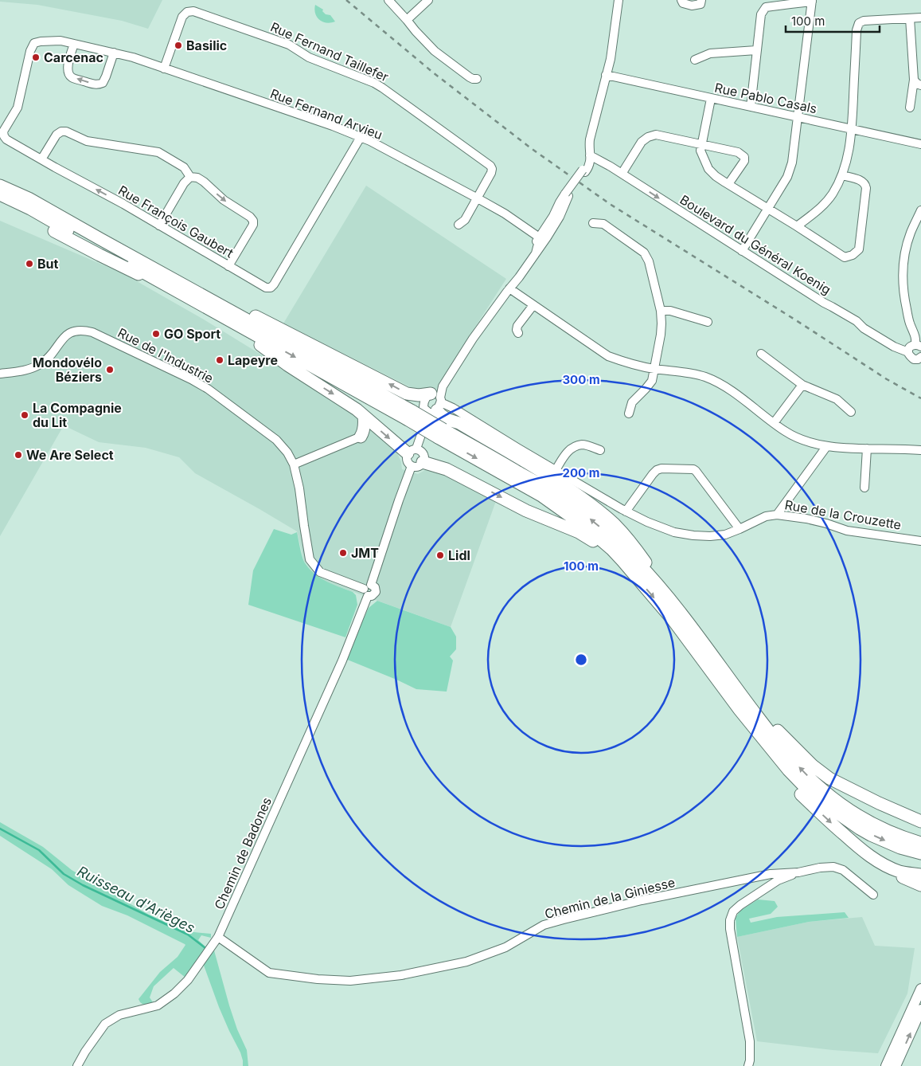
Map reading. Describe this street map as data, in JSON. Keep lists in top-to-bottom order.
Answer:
{
  "streets": {
    "street": [
      "Rue Fernand Taillefer",
      "Rue Pablo Casals",
      "Rue Fernand Arvieu",
      "Rue François Gaubert",
      "Boulevard du Général Koenig",
      "Rue de l'Industrie",
      "Rue de la Crouzette",
      "Chemin de Badones",
      "Chemin de la Giniesse"
    ]
  },
  "crossings": [
    ["Rue Fernand Taillefer", "Rue Fernand Arvieu"],
    ["Rue Fernand Arvieu", "Rue François Gaubert"],
    ["Rue de l'Industrie", "Chemin de Badones"],
    ["Chemin de Badones", "Chemin de la Giniesse"]
  ],
  "water": ["Ruisseau d'Arièges"],
  "places": [
    "Basilic",
    "Carcenac",
    "But",
    "GO Sport",
    "Lapeyre",
    "Mondovélo Béziers",
    "La Compagnie du Lit",
    "We Are Select",
    "JMT",
    "Lidl"
  ],
  "scale_bar": "100 m",
  "rings": ["300 m", "200 m", "100 m"]
}
